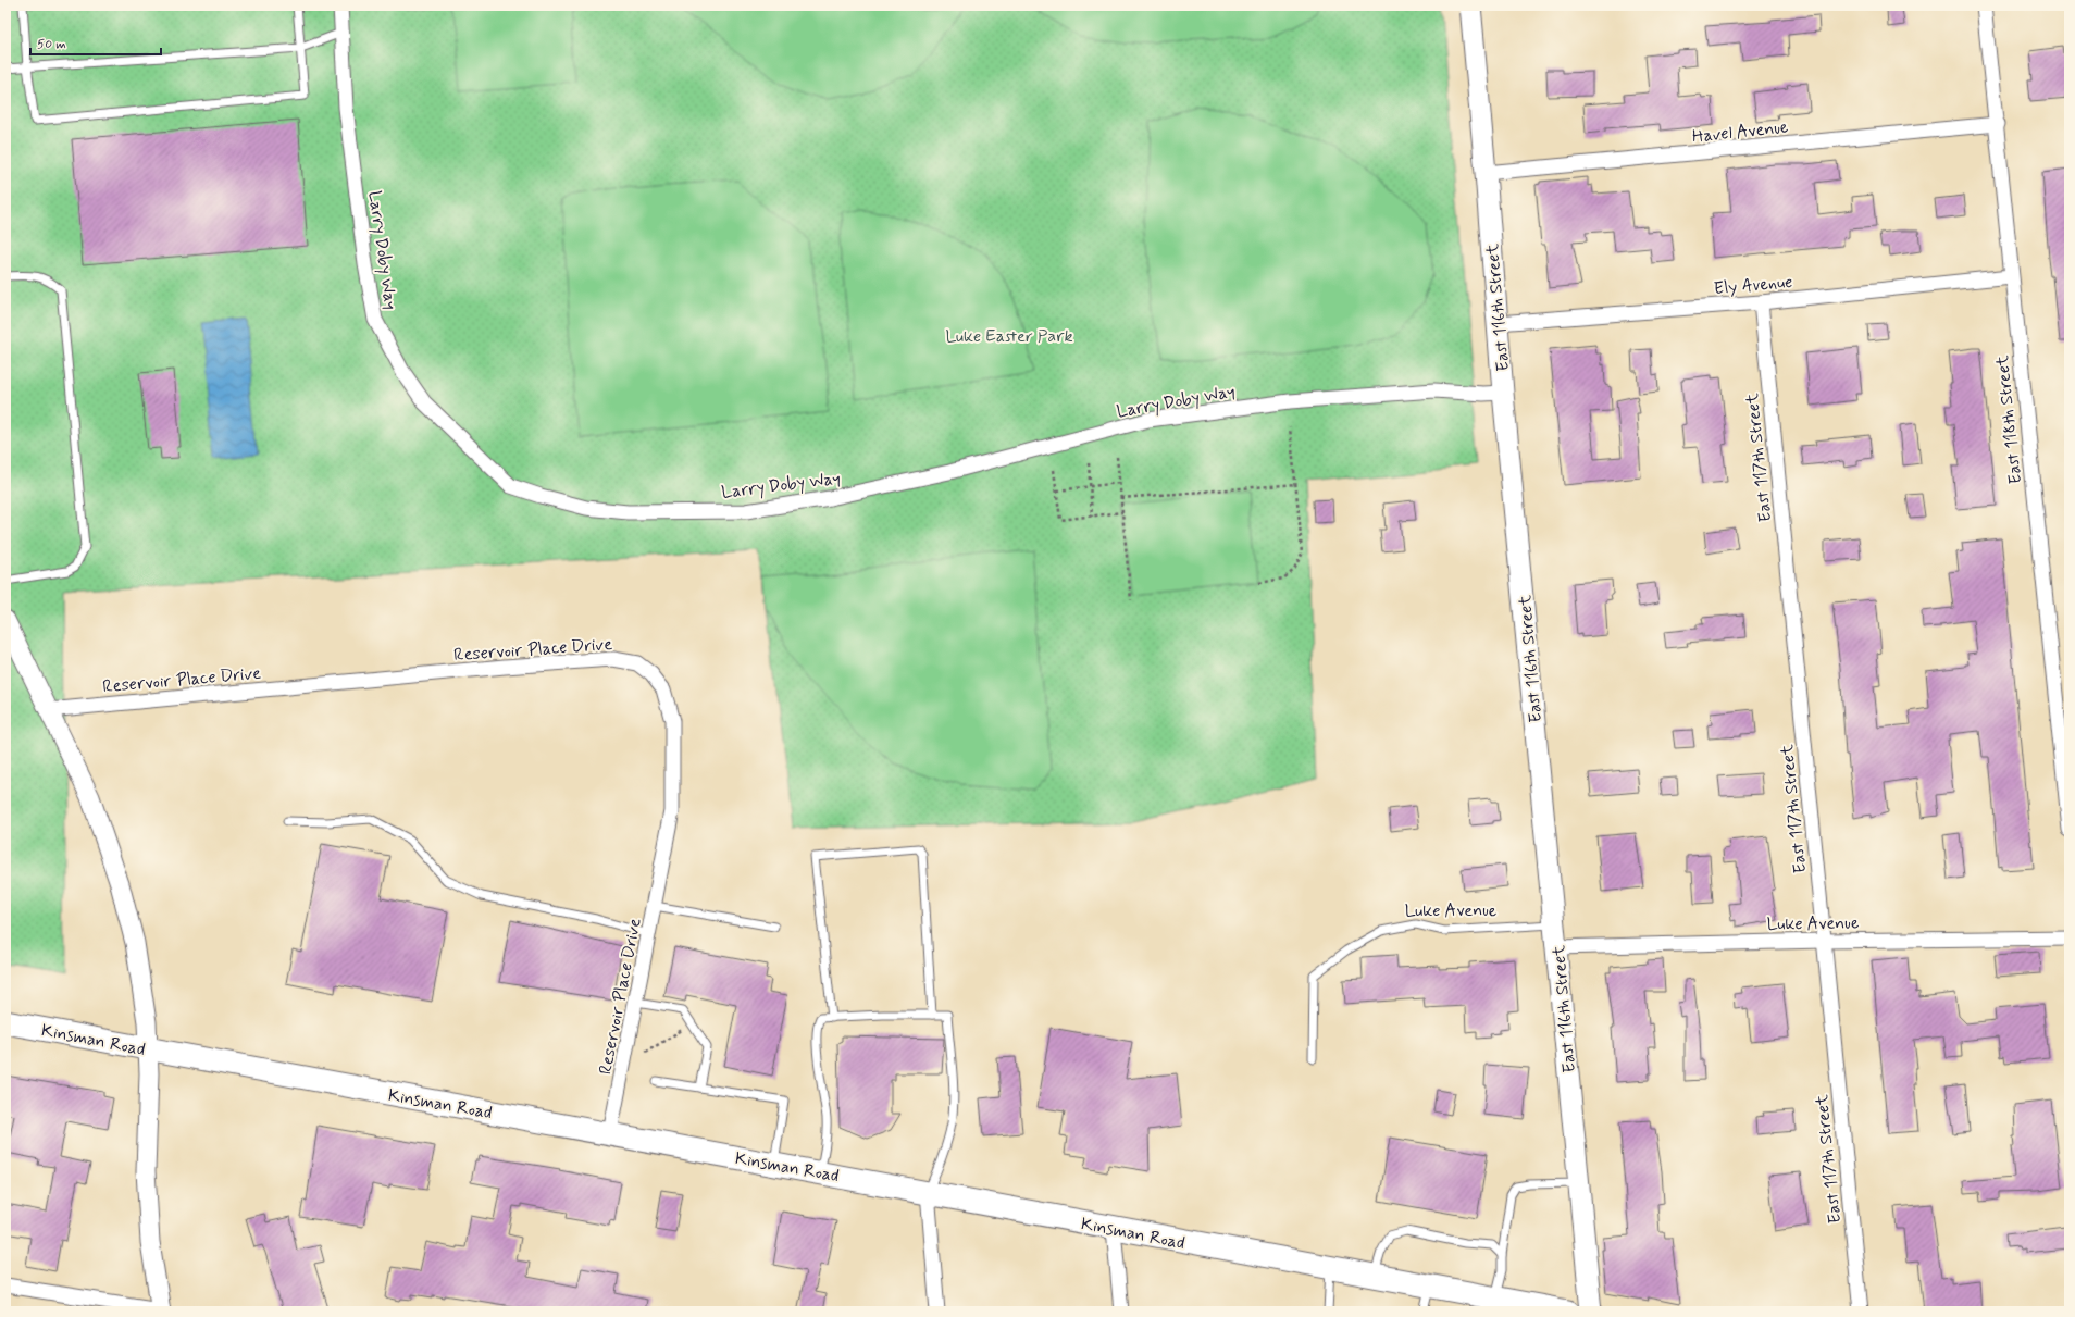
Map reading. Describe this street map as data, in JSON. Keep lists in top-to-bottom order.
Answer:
{
  "streets": {
    "main road": ["East 116th Street", "Kinsman Road"],
    "street": [
      "Havel Avenue",
      "Larry Doby Way",
      "Ely Avenue",
      "East 118th Street",
      "East 117th Street",
      "Reservoir Place Drive",
      "Luke Avenue"
    ]
  },
  "crossings": [
    ["Havel Avenue", "East 116th Street"],
    ["Havel Avenue", "East 118th Street"],
    ["Larry Doby Way", "East 116th Street"],
    ["Ely Avenue", "East 116th Street"],
    ["Ely Avenue", "East 118th Street"],
    ["Ely Avenue", "East 117th Street"],
    ["East 116th Street", "Luke Avenue"],
    ["East 117th Street", "Luke Avenue"],
    ["Reservoir Place Drive", "Kinsman Road"]
  ],
  "parks": ["Luke Easter Park"],
  "scale_bar": "50 m"
}
